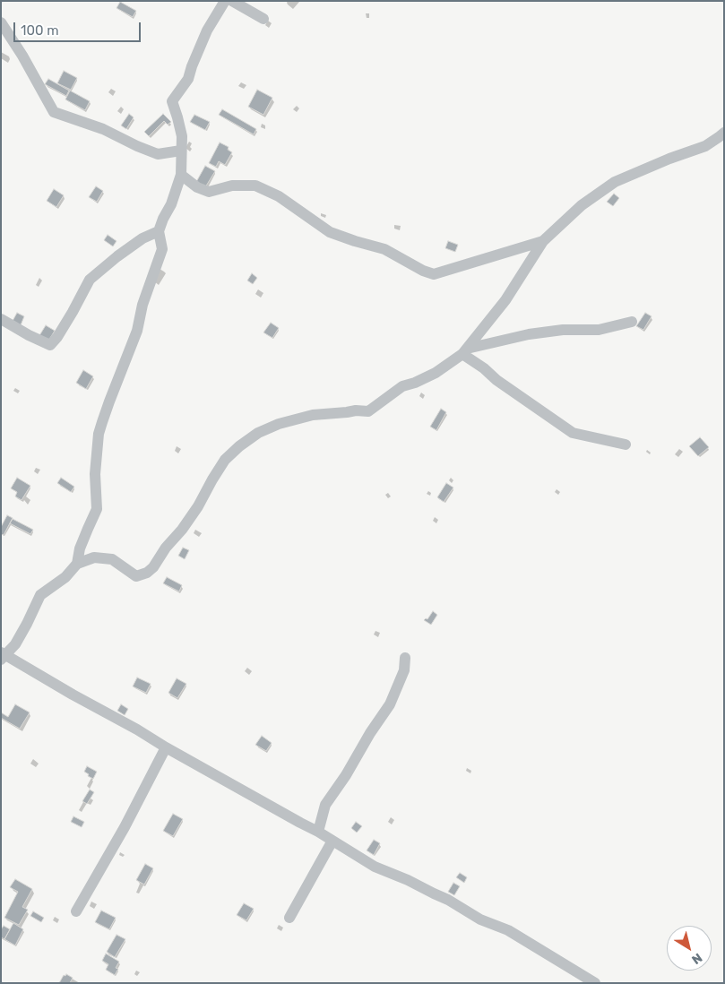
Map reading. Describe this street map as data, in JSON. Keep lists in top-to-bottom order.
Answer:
{
  "scale_bar": "100 m",
  "north": "bottom right"
}
